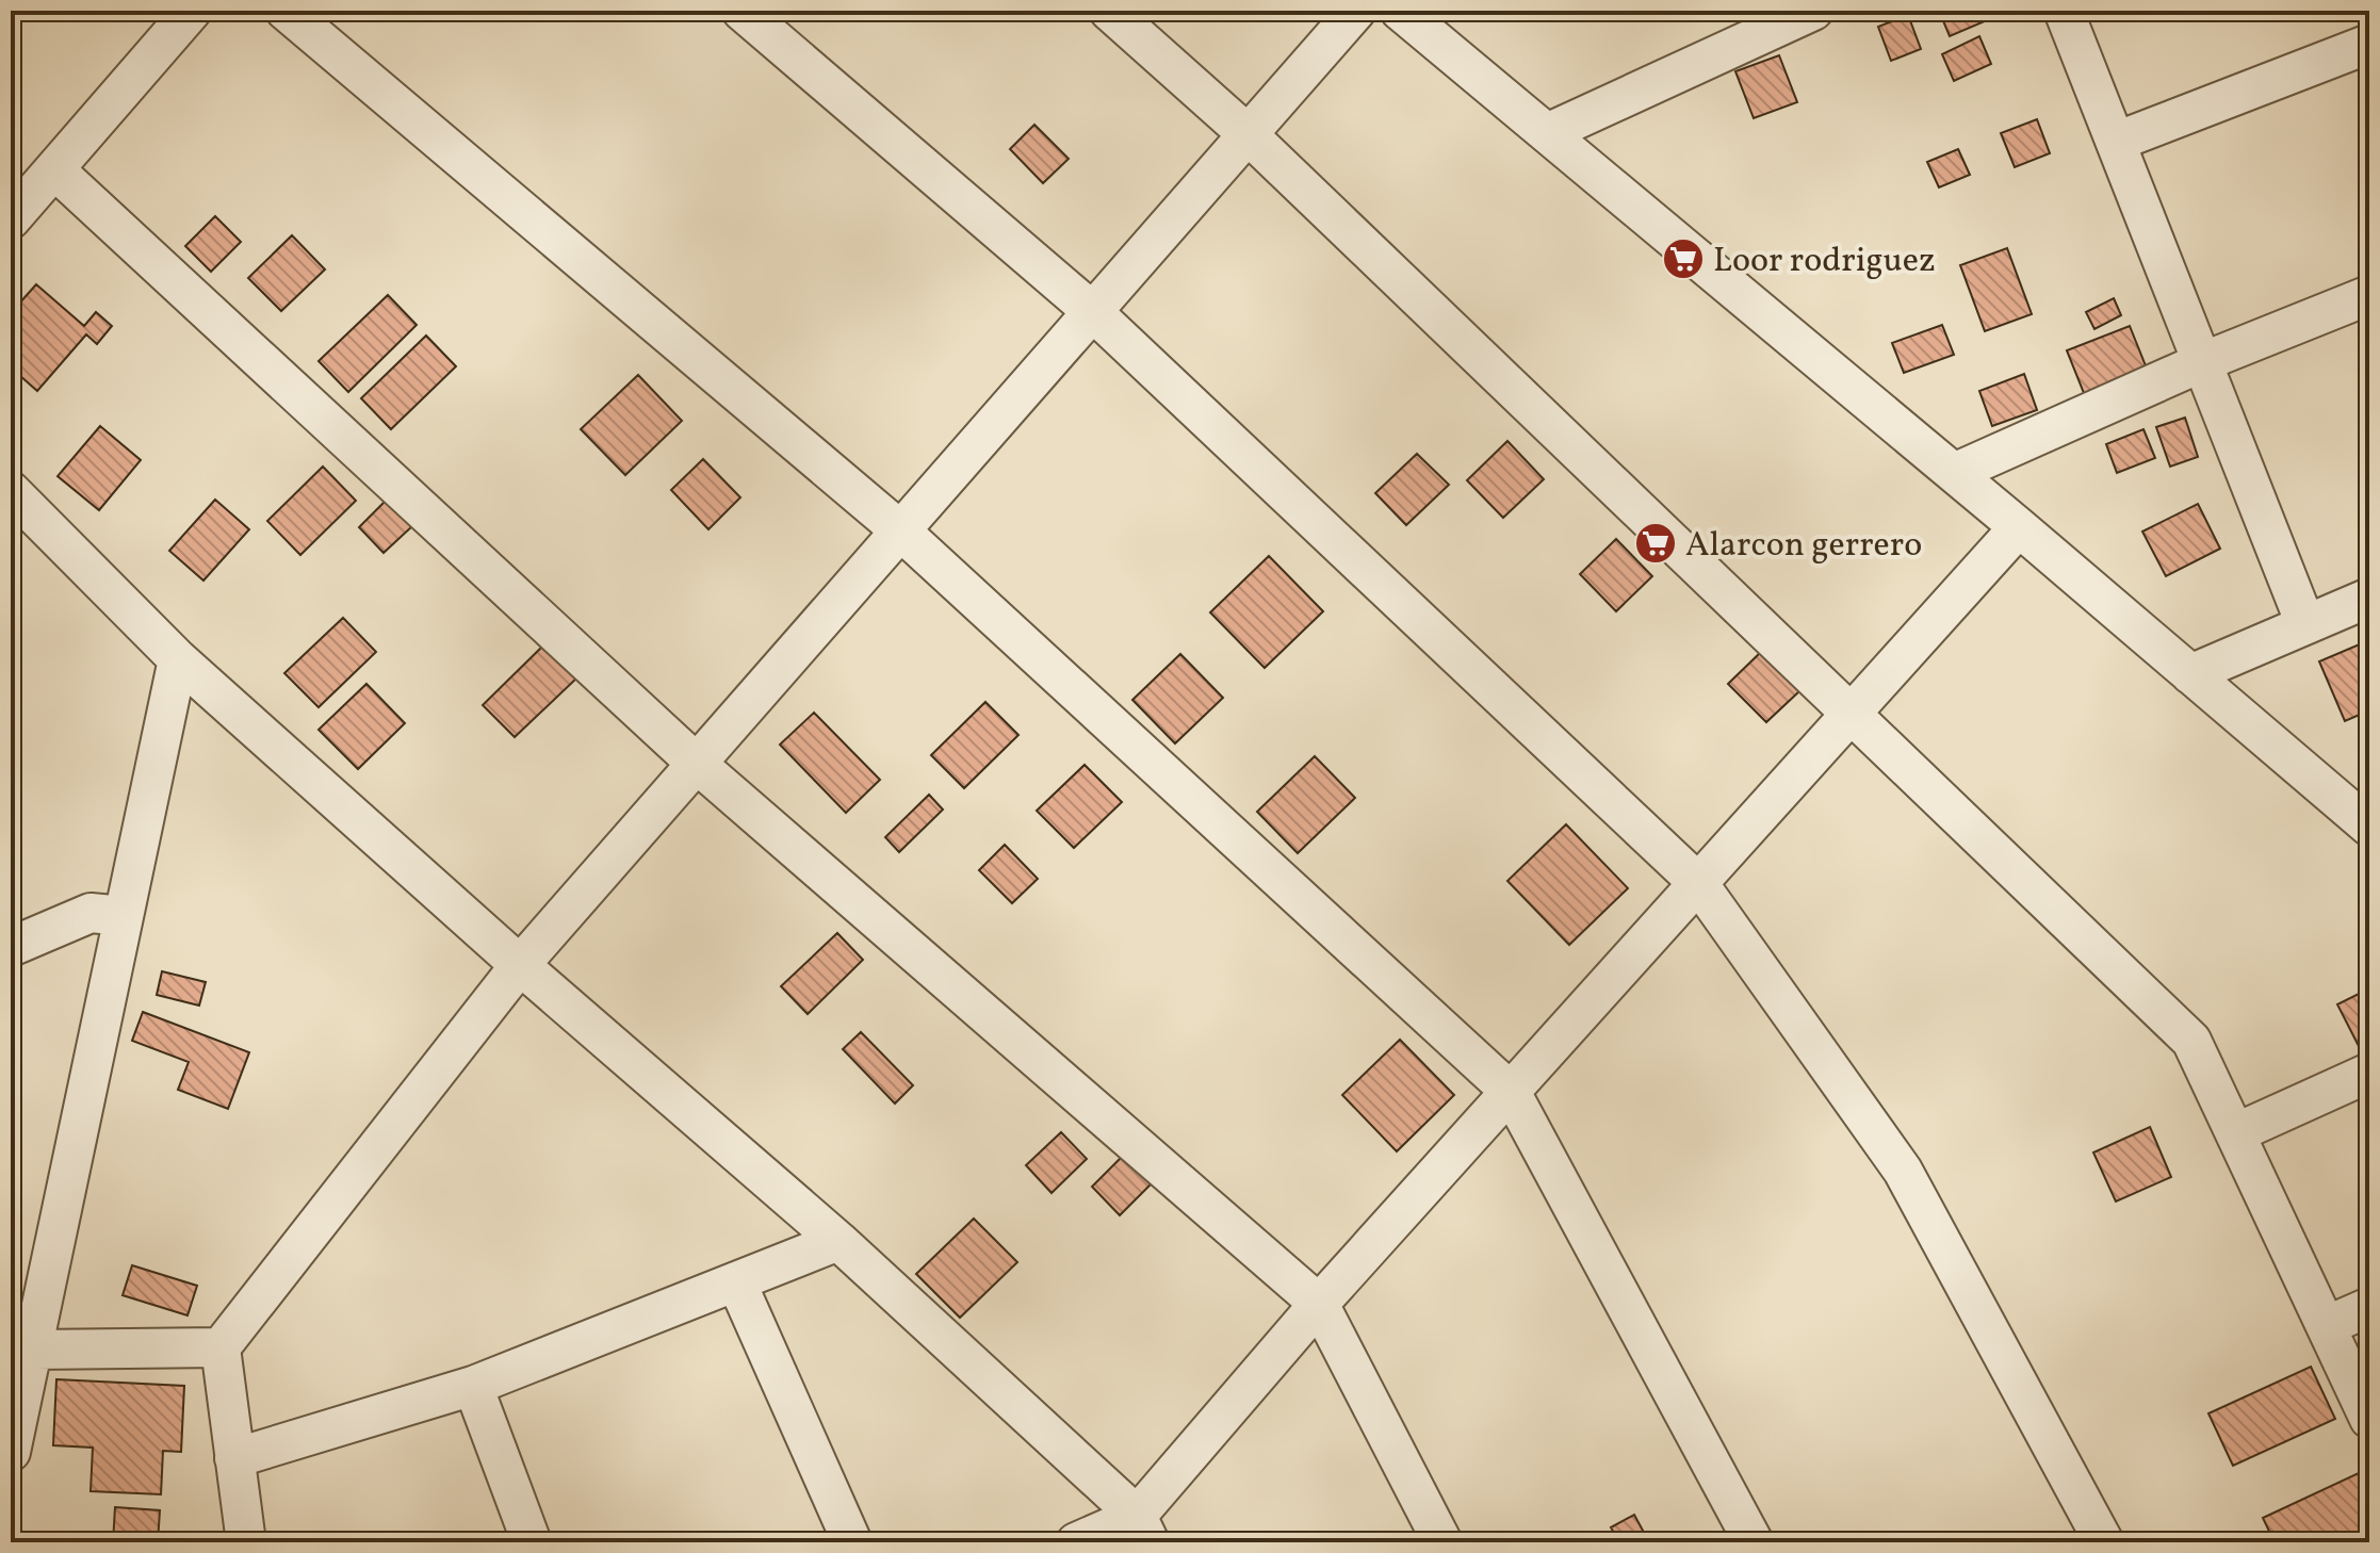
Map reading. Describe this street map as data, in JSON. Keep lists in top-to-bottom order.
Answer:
{
  "places": {
    "supermarket": ["Loor rodriguez", "Alarcon gerrero"]
  }
}
